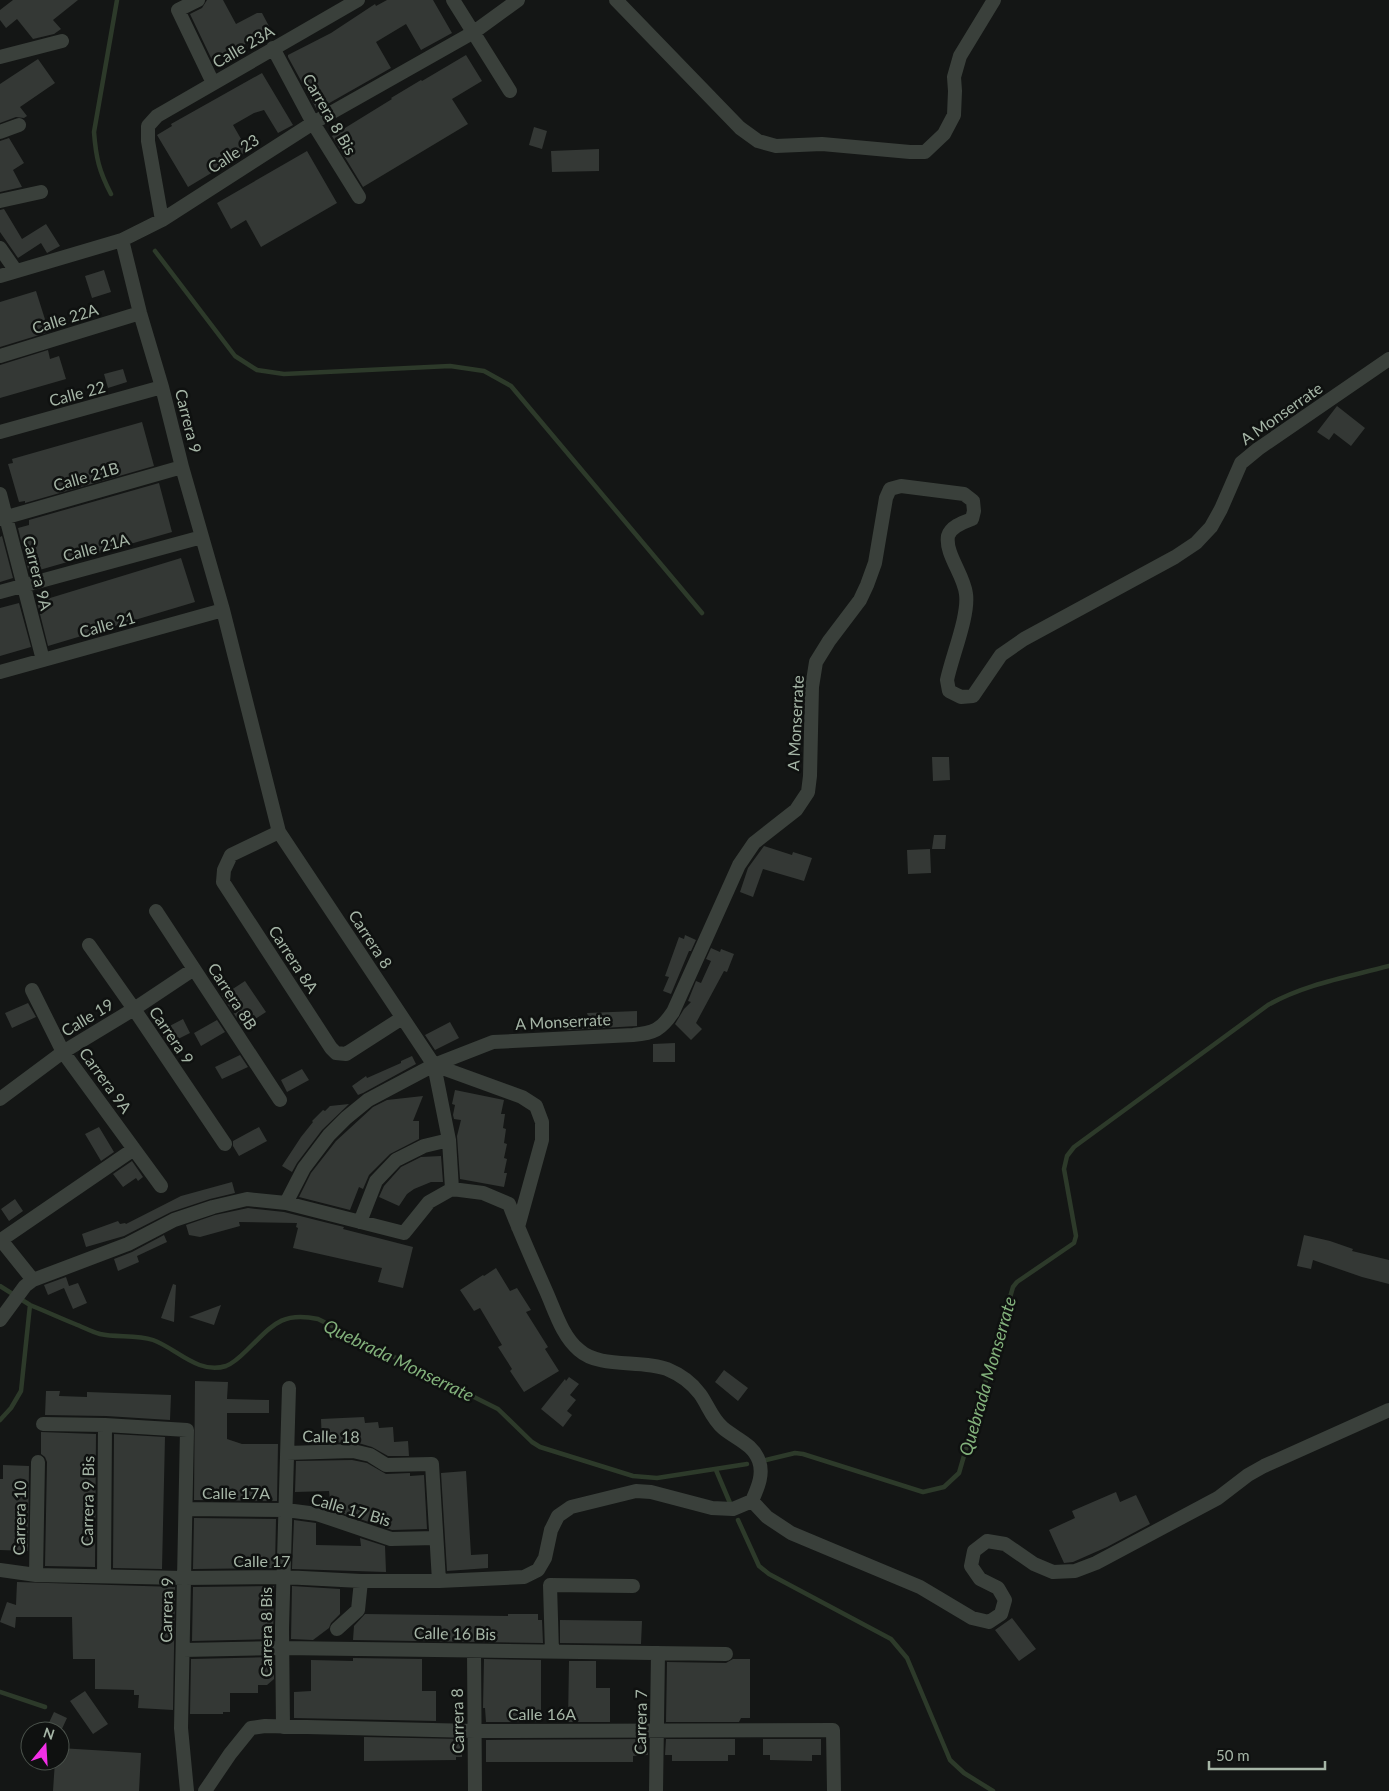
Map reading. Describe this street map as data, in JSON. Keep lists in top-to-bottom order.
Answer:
{
  "streets": {
    "street": [
      "Calle 23A",
      "Carrera 8 Bis",
      "Calle 23",
      "Calle 22A",
      "Calle 22",
      "A Monserrate",
      "Carrera 9",
      "Calle 21B",
      "Calle 21A",
      "Carrera 9A",
      "Calle 21",
      "Carrera 8",
      "Carrera 8A",
      "Carrera 8B",
      "Calle 19",
      "Calle 18",
      "Calle 17A",
      "Carrera 9 Bis",
      "Calle 17 Bis",
      "Carrera 10",
      "Calle 17",
      "Calle 16 Bis",
      "Calle 16A",
      "Carrera 7"
    ]
  },
  "crossings": [
    ["Calle 23A", "Carrera 8 Bis"],
    ["Calle 23A", "Calle 23"],
    ["Carrera 8 Bis", "Calle 23"],
    ["Carrera 8 Bis", "Calle 18"],
    ["Carrera 8 Bis", "Calle 17A"],
    ["Carrera 8 Bis", "Calle 17 Bis"],
    ["Carrera 8 Bis", "Calle 17"],
    ["Carrera 8 Bis", "Calle 16 Bis"],
    ["Carrera 8 Bis", "Calle 16A"],
    ["Calle 23", "Carrera 9"],
    ["Calle 22A", "Carrera 9"],
    ["Calle 22", "Carrera 9"],
    ["A Monserrate", "Carrera 8"],
    ["Carrera 9", "Calle 21B"],
    ["Carrera 9", "Calle 21A"],
    ["Carrera 9", "Calle 21"],
    ["Carrera 9", "Carrera 8"],
    ["Carrera 9", "Calle 19"],
    ["Carrera 9", "Calle 17A"],
    ["Carrera 9", "Carrera 9 Bis"],
    ["Carrera 9", "Calle 17"],
    ["Carrera 9", "Calle 16 Bis"],
    ["Calle 21B", "Carrera 9A"],
    ["Calle 21A", "Carrera 9A"],
    ["Carrera 9A", "Calle 21"],
    ["Carrera 9A", "Calle 19"],
    ["Calle 21", "Carrera 8"],
    ["Carrera 8", "Carrera 8A"],
    ["Carrera 8", "Calle 16 Bis"],
    ["Carrera 8", "Calle 16A"],
    ["Carrera 8B", "Calle 19"],
    ["Calle 18", "Calle 17 Bis"],
    ["Calle 17A", "Calle 17 Bis"],
    ["Carrera 9 Bis", "Calle 17"],
    ["Carrera 10", "Calle 17"],
    ["Calle 16 Bis", "Carrera 7"],
    ["Calle 16A", "Carrera 7"]
  ],
  "water": ["Quebrada Monserrate"],
  "scale_bar": "50 m",
  "north": "top"
}
